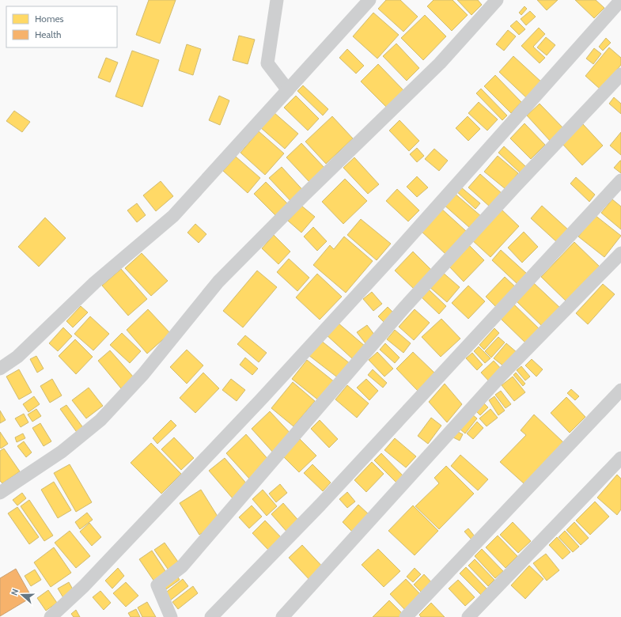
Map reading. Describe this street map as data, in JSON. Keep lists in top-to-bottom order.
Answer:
{
  "legend": ["Homes", "Health"],
  "north": "left"
}
